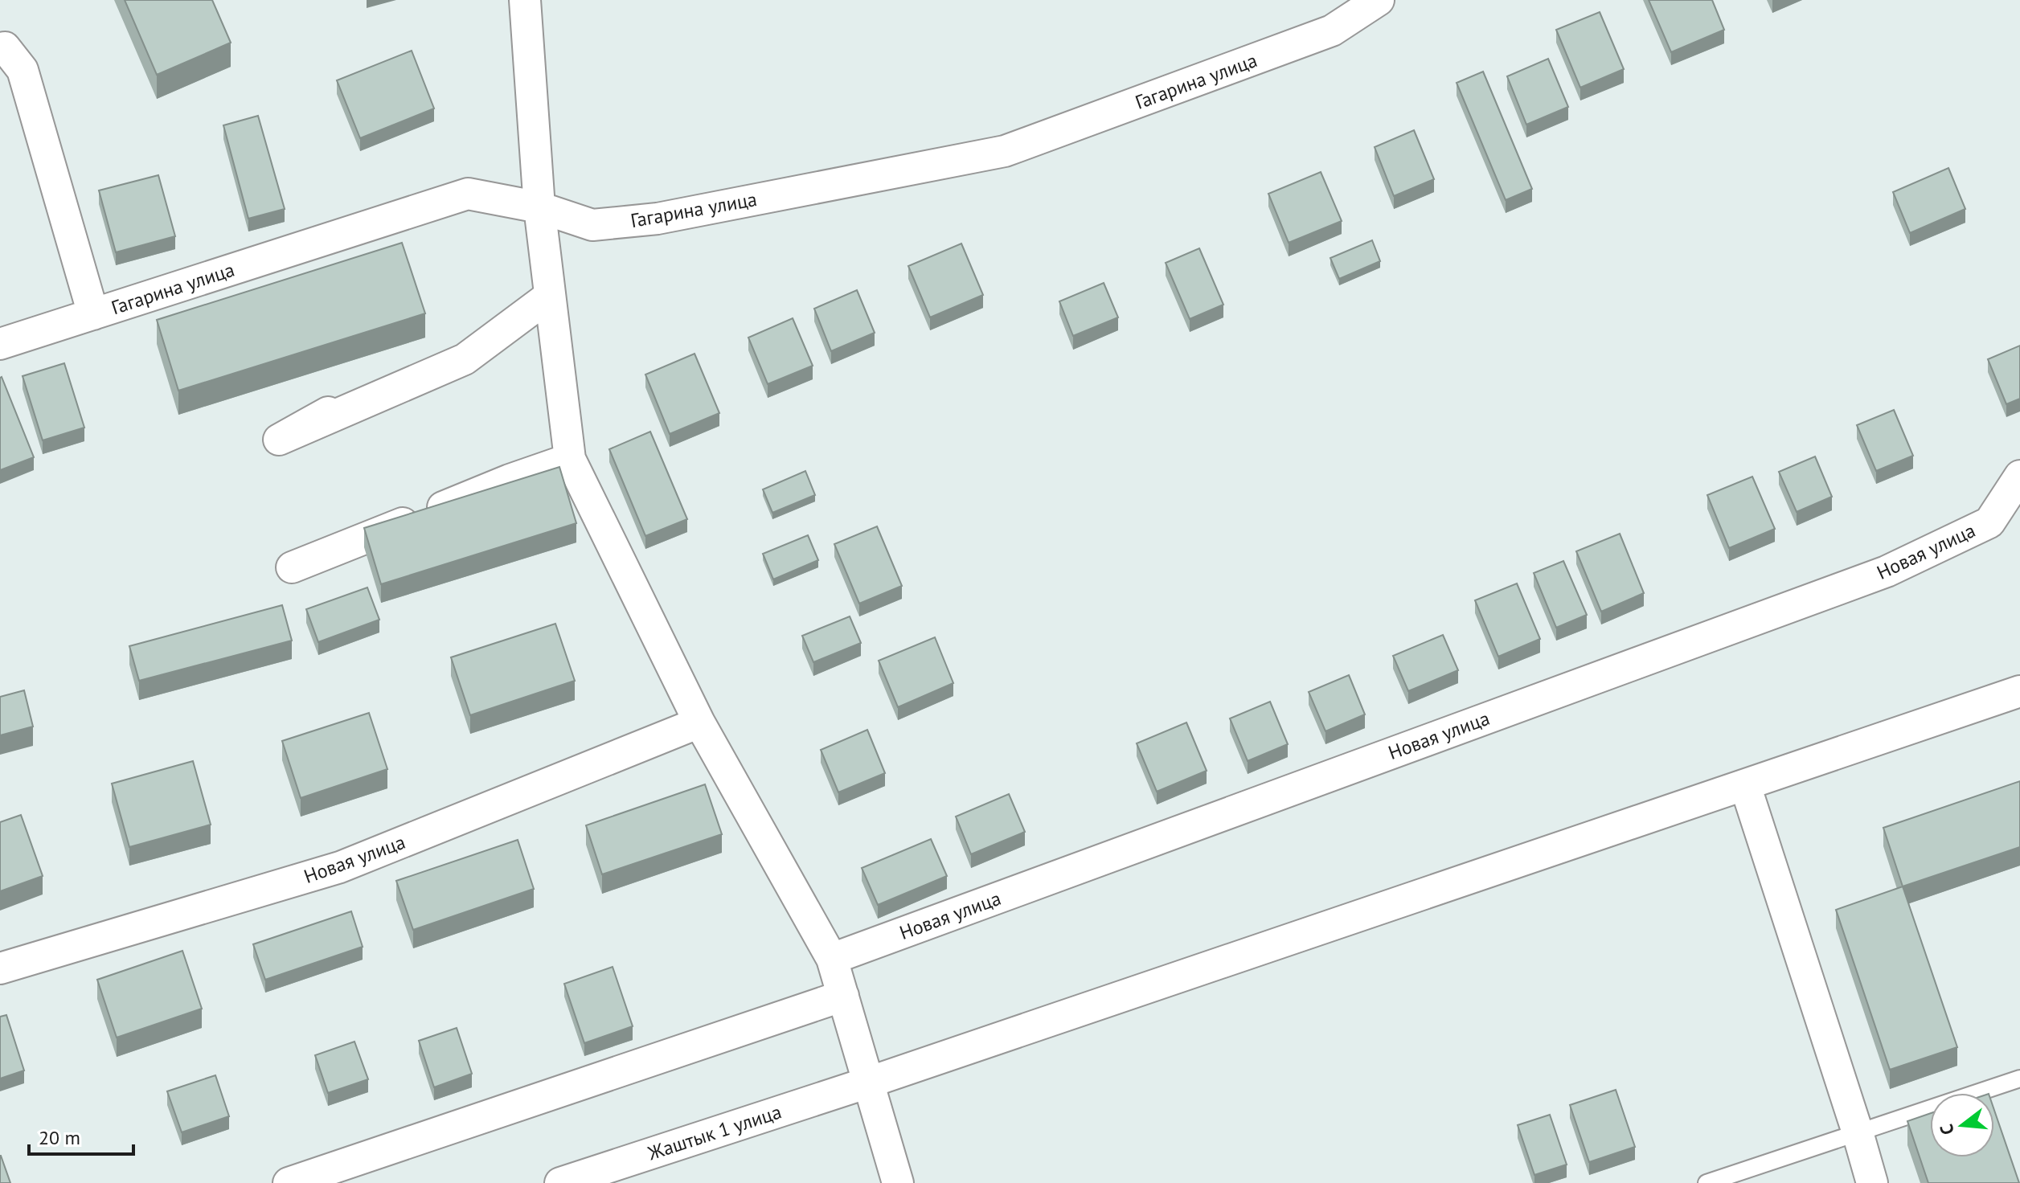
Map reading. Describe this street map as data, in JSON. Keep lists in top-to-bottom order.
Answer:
{
  "streets": {
    "street": ["Гагарина улица", "Новая улица", "Жаштык 1 улица"]
  },
  "scale_bar": "20 m",
  "north": "left"
}
